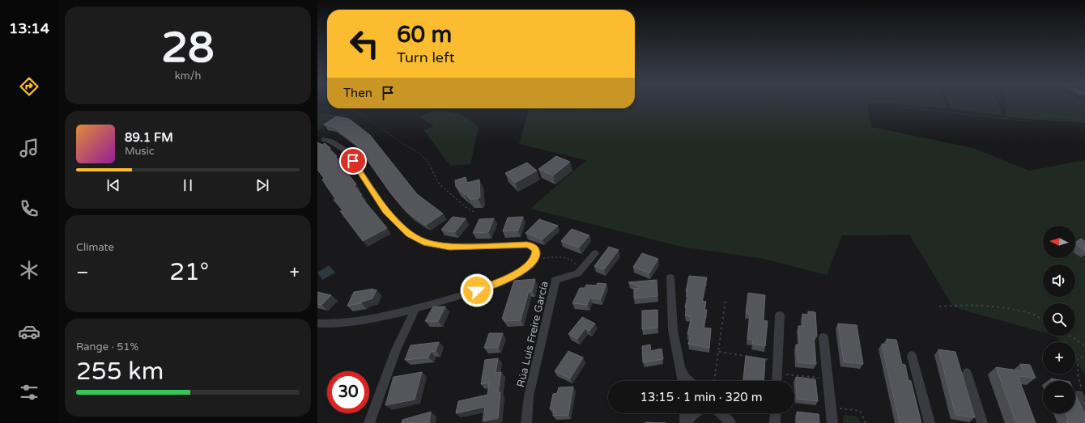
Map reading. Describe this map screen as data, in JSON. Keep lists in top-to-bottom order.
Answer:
{
  "streets": {
    "street": ["Rúa Luis Freire García"]
  },
  "north": "left",
  "page": {
    "tabs": "13:14",
    "tile": [
      ["28", "km/h"],
      "Climate",
      ["Range · 51%", "255 km"]
    ],
    "turn": ["60 m", "Turn left"],
    "then": "Then",
    "song": ["89.1 FM", "Music"],
    "map_buttons": ["+", "−"],
    "heat": ["−", "21°", "+"],
    "limit": "30",
    "trip": "13:15 · 1 min · 320 m"
  }
}
